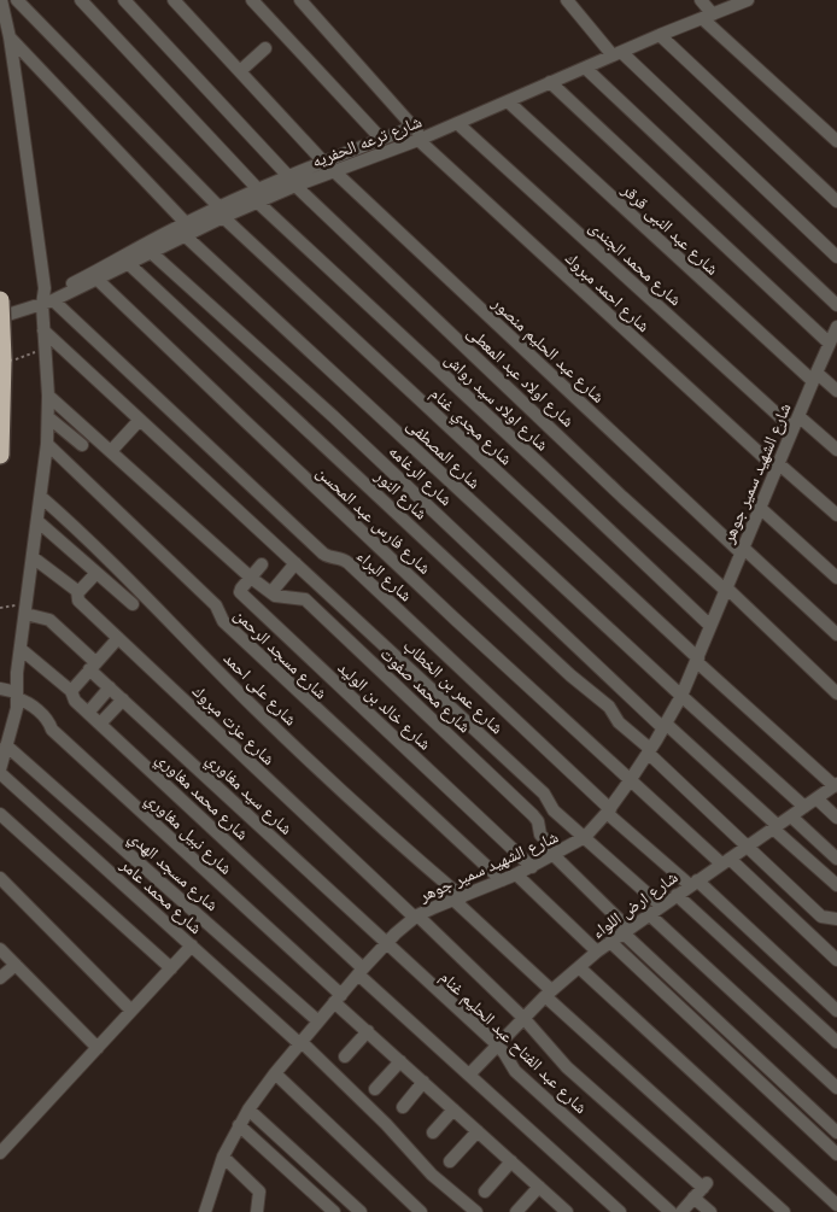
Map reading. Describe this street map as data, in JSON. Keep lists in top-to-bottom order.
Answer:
{
  "streets": {
    "street": [
      "شارع ترعه الحفريه",
      "شارع عبد النبى قرقر",
      "شارع محمد الجندى",
      "شارع احمد مبروك",
      "شارع عبد الحليم منصور",
      "شارع اولاد عبد المعطى",
      "شارع اولاد سيد رواش",
      "شارع مجدي غنام",
      "شارع المصطفى",
      "شارع الشهيد سمير جوهر",
      "شارع الرغامه",
      "شارع النور",
      "شارع فارس عبد المحسن",
      "شارع البراء",
      "شارع مسجد الرحمن",
      "شارع عمر بن الخطاب",
      "شارع على احمد",
      "شارع محمد صفوت",
      "شارع خالد بن الوليد",
      "شارع عزت مبروك",
      "شارع سيد مغاوري",
      "شارع محمد مغاوري",
      "شارع نبيل مغاوري",
      "شارع مسجد الهدي",
      "شارع محمد عامر",
      "شارع ارض اللواء",
      "شارع عبد الفتاح عبد الحليم غنام"
    ]
  },
  "crossings": [
    ["شارع ترعه الحفريه", "شارع عبد النبى قرقر"],
    ["شارع ترعه الحفريه", "شارع محمد الجندى"],
    ["شارع ترعه الحفريه", "شارع احمد مبروك"],
    ["شارع ترعه الحفريه", "شارع عبد الحليم منصور"],
    ["شارع ترعه الحفريه", "شارع اولاد عبد المعطى"],
    ["شارع ترعه الحفريه", "شارع اولاد سيد رواش"],
    ["شارع ترعه الحفريه", "شارع مجدي غنام"],
    ["شارع ترعه الحفريه", "شارع المصطفى"],
    ["شارع ترعه الحفريه", "شارع الرغامه"],
    ["شارع ترعه الحفريه", "شارع النور"],
    ["شارع ترعه الحفريه", "شارع فارس عبد المحسن"],
    ["شارع ترعه الحفريه", "شارع البراء"],
    ["شارع عبد النبى قرقر", "شارع الشهيد سمير جوهر"],
    ["شارع محمد الجندى", "شارع الشهيد سمير جوهر"],
    ["شارع احمد مبروك", "شارع الشهيد سمير جوهر"],
    ["شارع عبد الحليم منصور", "شارع الشهيد سمير جوهر"],
    ["شارع اولاد عبد المعطى", "شارع الشهيد سمير جوهر"],
    ["شارع اولاد سيد رواش", "شارع الشهيد سمير جوهر"],
    ["شارع مجدي غنام", "شارع الشهيد سمير جوهر"],
    ["شارع مجدي غنام", "شارع ارض اللواء"],
    ["شارع المصطفى", "شارع الشهيد سمير جوهر"],
    ["شارع المصطفى", "شارع ارض اللواء"],
    ["شارع الشهيد سمير جوهر", "شارع الرغامه"],
    ["شارع الشهيد سمير جوهر", "شارع النور"],
    ["شارع الشهيد سمير جوهر", "شارع فارس عبد المحسن"],
    ["شارع الشهيد سمير جوهر", "شارع البراء"],
    ["شارع الشهيد سمير جوهر", "شارع مسجد الرحمن"],
    ["شارع الشهيد سمير جوهر", "شارع عمر بن الخطاب"],
    ["شارع الشهيد سمير جوهر", "شارع على احمد"],
    ["شارع الشهيد سمير جوهر", "شارع محمد صفوت"],
    ["شارع الشهيد سمير جوهر", "شارع خالد بن الوليد"],
    ["شارع الشهيد سمير جوهر", "شارع عزت مبروك"],
    ["شارع الشهيد سمير جوهر", "شارع سيد مغاوري"],
    ["شارع الشهيد سمير جوهر", "شارع محمد مغاوري"],
    ["شارع الشهيد سمير جوهر", "شارع نبيل مغاوري"],
    ["شارع الشهيد سمير جوهر", "شارع مسجد الهدي"],
    ["شارع الشهيد سمير جوهر", "شارع محمد عامر"],
    ["شارع الشهيد سمير جوهر", "شارع عبد الفتاح عبد الحليم غنام"],
    ["شارع الرغامه", "شارع ارض اللواء"],
    ["شارع النور", "شارع ارض اللواء"],
    ["شارع فارس عبد المحسن", "شارع ارض اللواء"],
    ["شارع البراء", "شارع ارض اللواء"],
    ["شارع عمر بن الخطاب", "شارع ارض اللواء"],
    ["شارع على احمد", "شارع ارض اللواء"],
    ["شارع محمد صفوت", "شارع خالد بن الوليد"],
    ["شارع محمد صفوت", "شارع ارض اللواء"],
    ["شارع عزت مبروك", "شارع ارض اللواء"],
    ["شارع سيد مغاوري", "شارع عبد الفتاح عبد الحليم غنام"],
    ["شارع محمد مغاوري", "شارع ارض اللواء"],
    ["شارع ارض اللواء", "شارع عبد الفتاح عبد الحليم غنام"]
  ]
}
